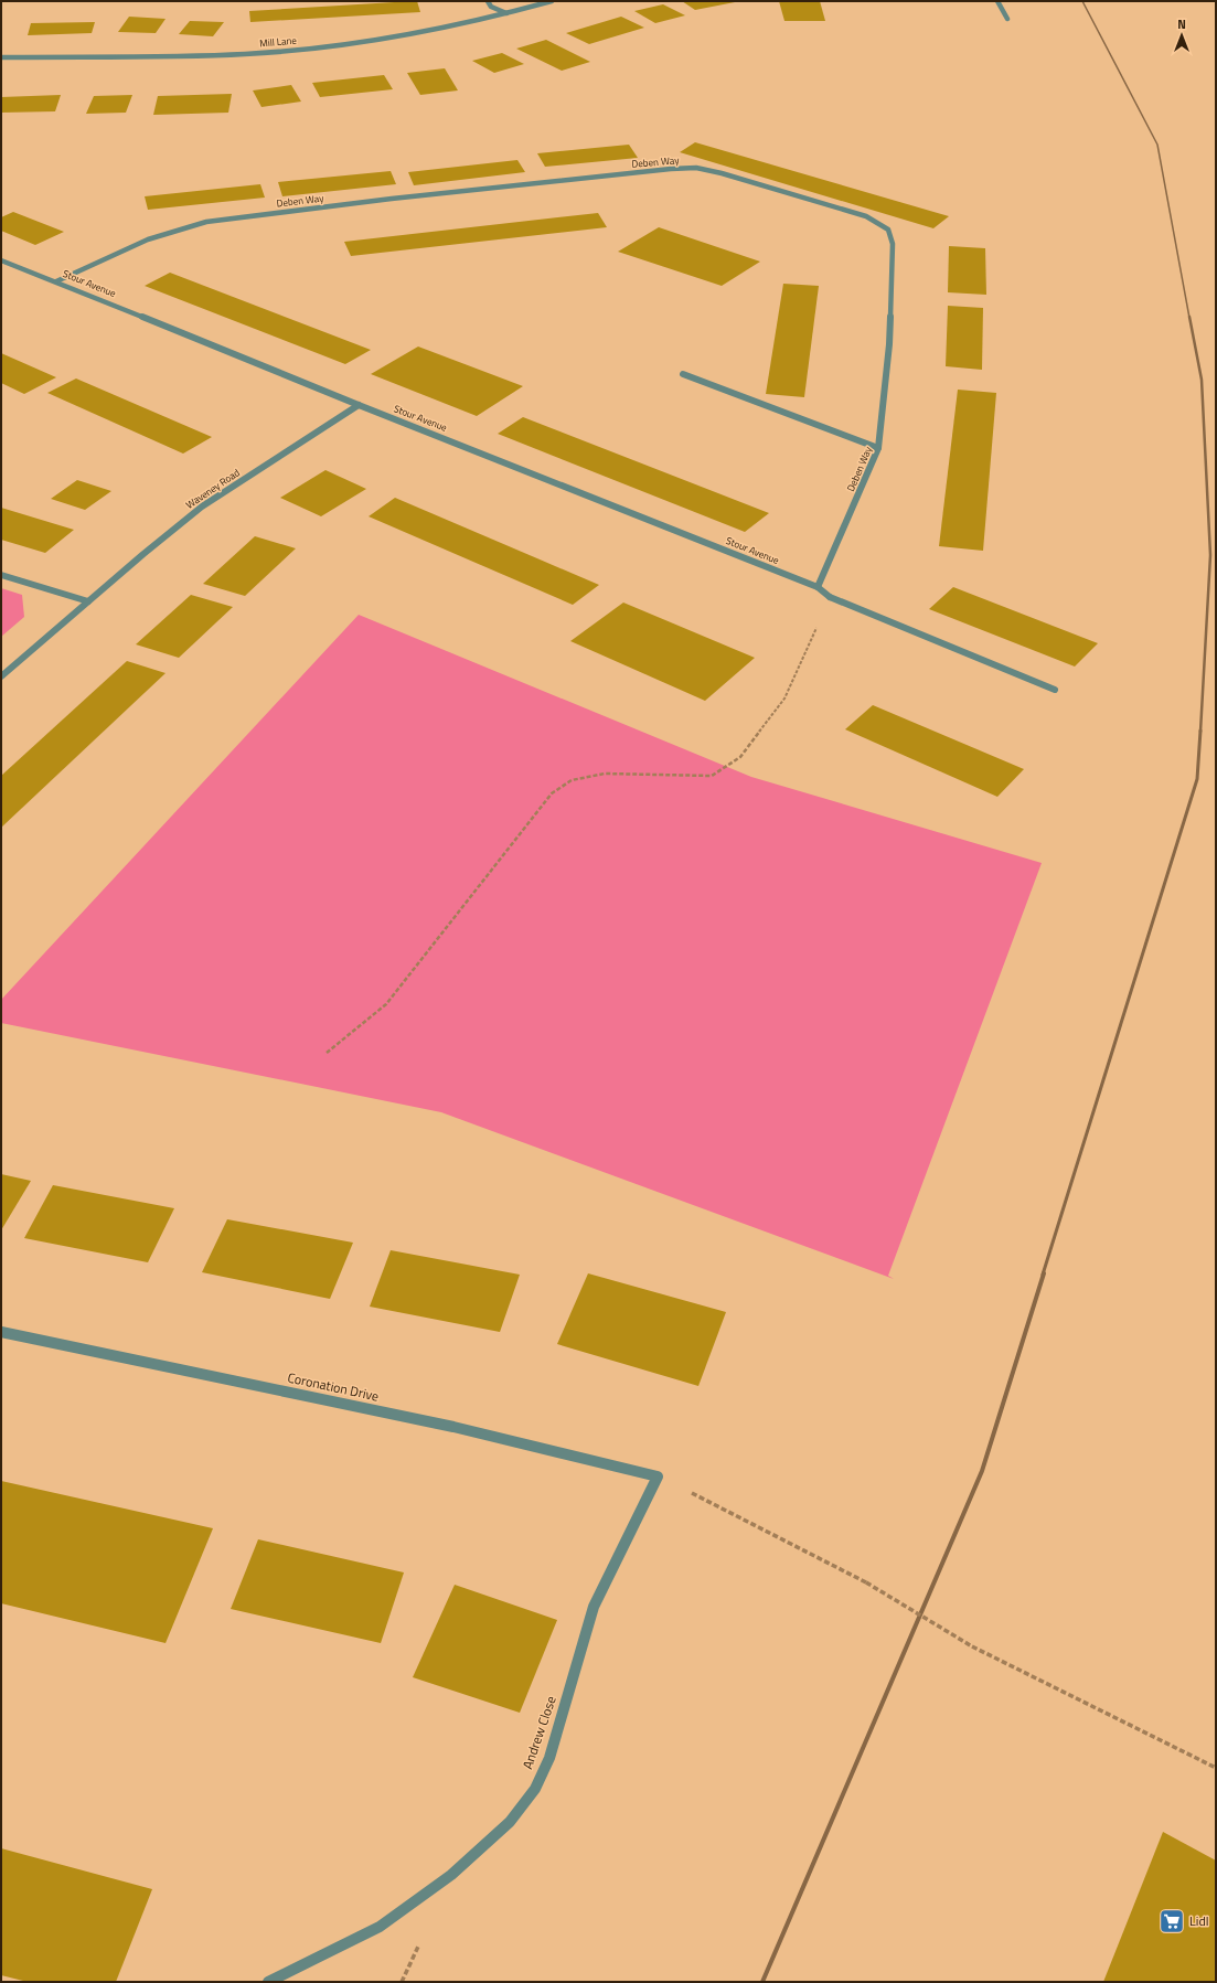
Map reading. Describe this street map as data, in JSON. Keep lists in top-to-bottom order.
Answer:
{
  "streets": {
    "street": [
      "Mill Lane",
      "Deben Way",
      "Stour Avenue",
      "Waveney Road",
      "Coronation Drive",
      "Andrew Close"
    ]
  },
  "crossings": [
    ["Deben Way", "Stour Avenue"],
    ["Stour Avenue", "Waveney Road"],
    ["Coronation Drive", "Andrew Close"]
  ],
  "places": {
    "supermarket": ["Lidl"]
  },
  "north": "top"
}
